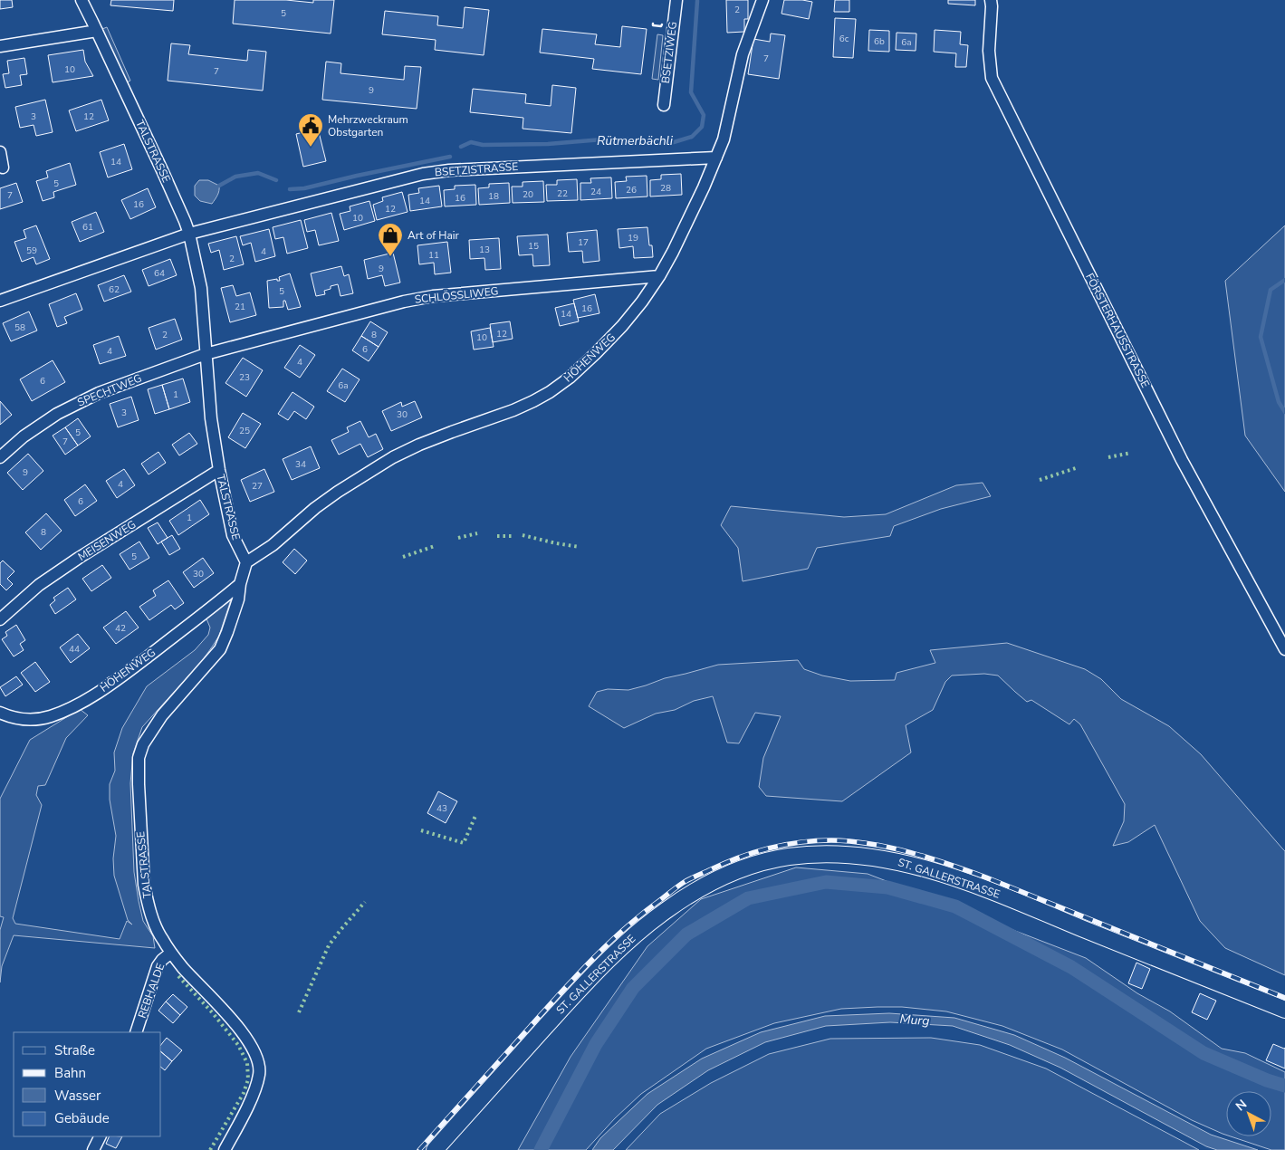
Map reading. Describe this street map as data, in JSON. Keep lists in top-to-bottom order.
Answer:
{
  "streets": {
    "main road": ["ST. GALLERSTRASSE"],
    "street": [
      "BSETZIWEG",
      "TALSTRASSE",
      "BSETZISTRASSE",
      "SCHLÖSSLIWEG",
      "FÖRSTERHAUSSTRASSE",
      "HÖHENWEG",
      "SPECHTWEG",
      "MEISENWEG",
      "REBHALDE"
    ]
  },
  "crossings": [
    ["TALSTRASSE", "BSETZISTRASSE"],
    ["TALSTRASSE", "SCHLÖSSLIWEG"],
    ["TALSTRASSE", "HÖHENWEG"],
    ["TALSTRASSE", "SPECHTWEG"],
    ["TALSTRASSE", "MEISENWEG"],
    ["TALSTRASSE", "REBHALDE"],
    ["BSETZISTRASSE", "HÖHENWEG"],
    ["SCHLÖSSLIWEG", "HÖHENWEG"],
    ["SCHLÖSSLIWEG", "SPECHTWEG"]
  ],
  "water": ["Rütmerbächli", "Murg"],
  "places": {
    "public building": ["Mehrzweckraum Obstgarten"],
    "shop": ["Art of Hair"]
  },
  "house_numbers": [
    "2",
    "5",
    "6c",
    "6b",
    "6a",
    "7",
    "10",
    "7",
    "9",
    "3",
    "12",
    "14",
    "5",
    "28",
    "26",
    "24",
    "22",
    "20",
    "7",
    "18",
    "16",
    "14",
    "16",
    "12",
    "10",
    "61",
    "19",
    "17",
    "15",
    "13",
    "59",
    "4",
    "11",
    "2",
    "9",
    "64",
    "62",
    "5",
    "21",
    "16",
    "14",
    "58",
    "12",
    "2",
    "8",
    "10",
    "6",
    "4",
    "4",
    "23",
    "6",
    "6a",
    "1",
    "3",
    "30",
    "25",
    "5",
    "7",
    "34",
    "9",
    "4",
    "27",
    "6",
    "1",
    "8",
    "5",
    "30",
    "42",
    "44",
    "43"
  ],
  "legend": [
    "Straße",
    "Bahn",
    "Wasser",
    "Gebäude"
  ],
  "north": "top left"
}
